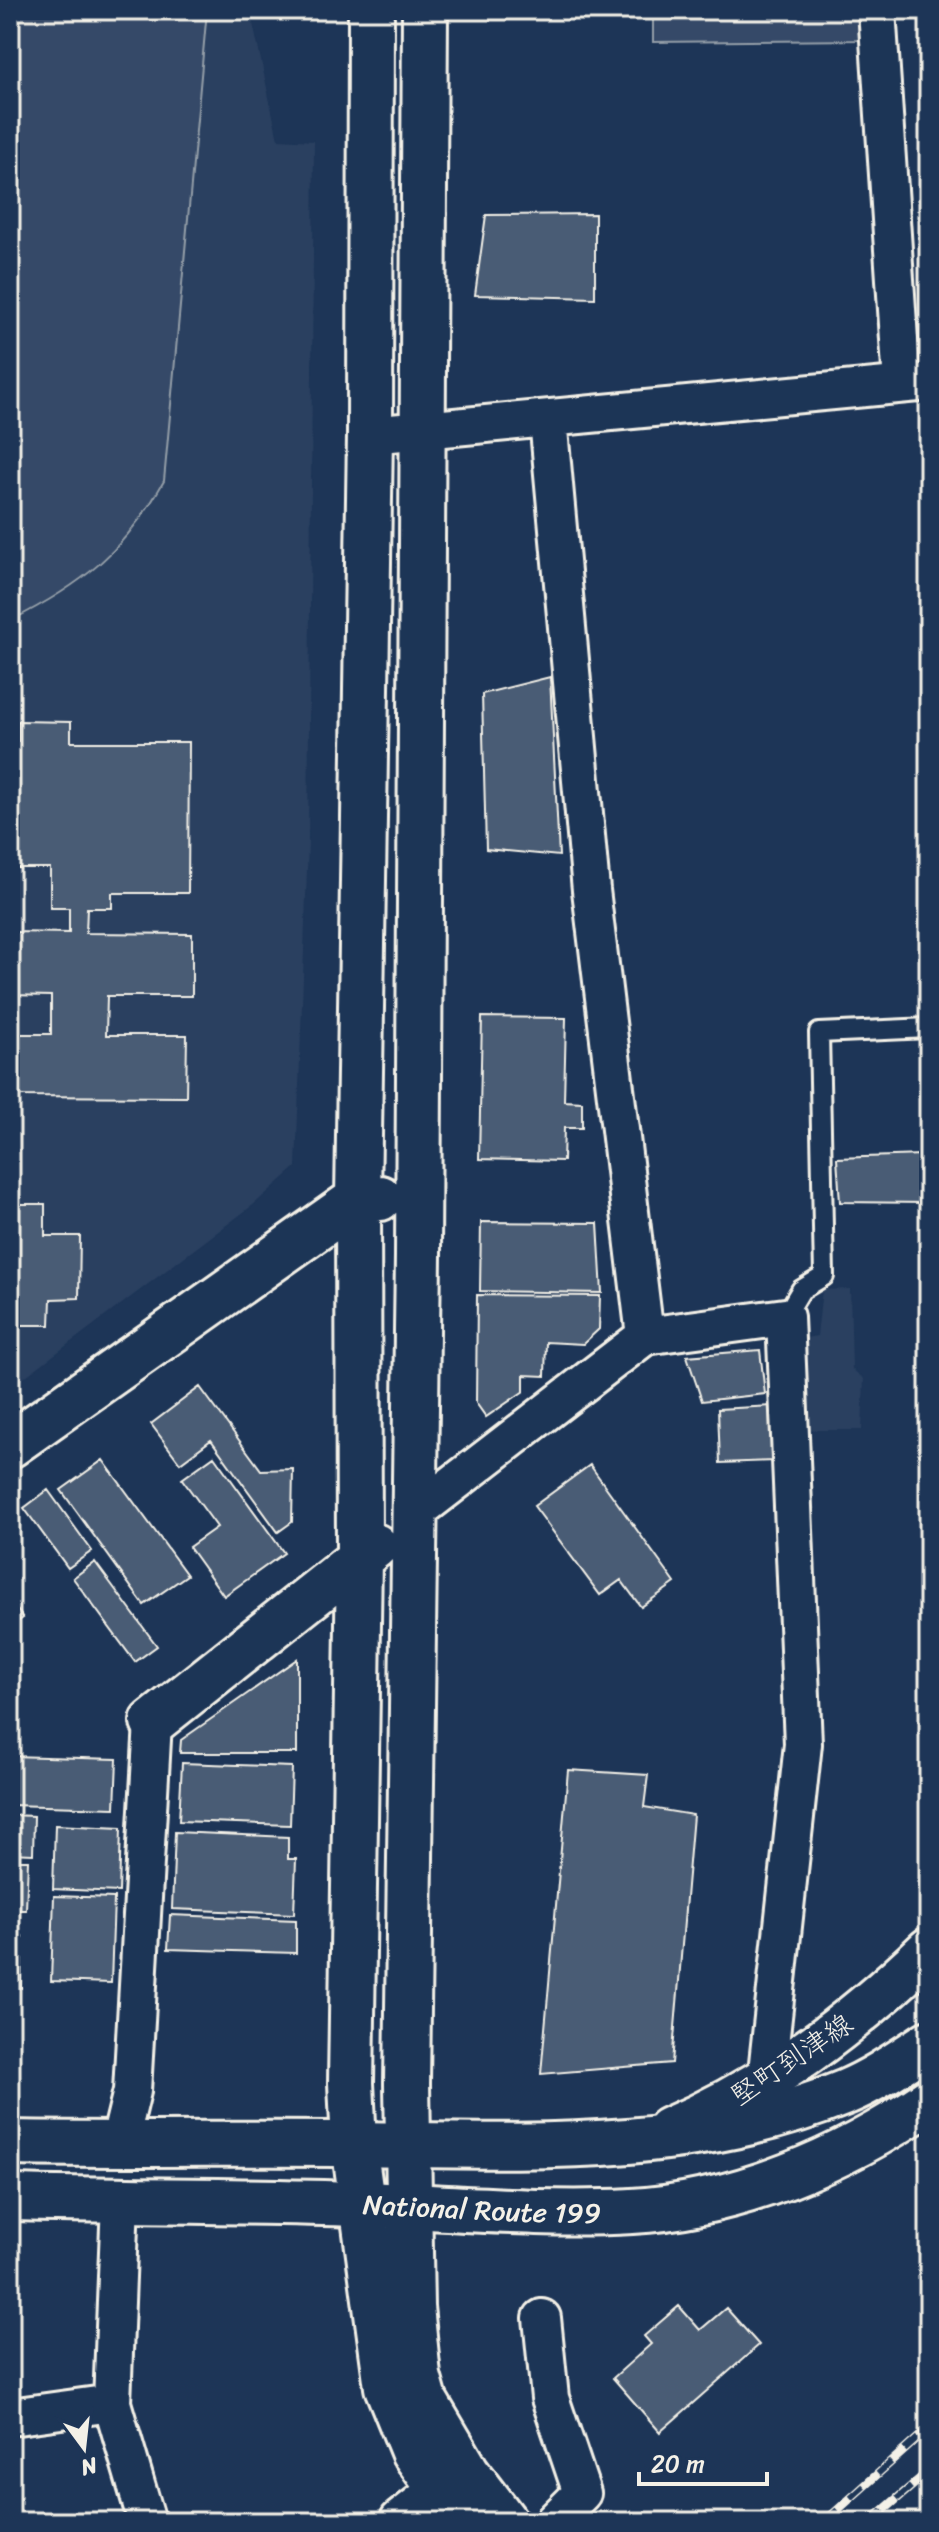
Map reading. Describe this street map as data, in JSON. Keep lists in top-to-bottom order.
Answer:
{
  "streets": {
    "main road": ["堅町到津線", "National Route 199"]
  },
  "scale_bar": "20 m",
  "north": "bottom"
}
